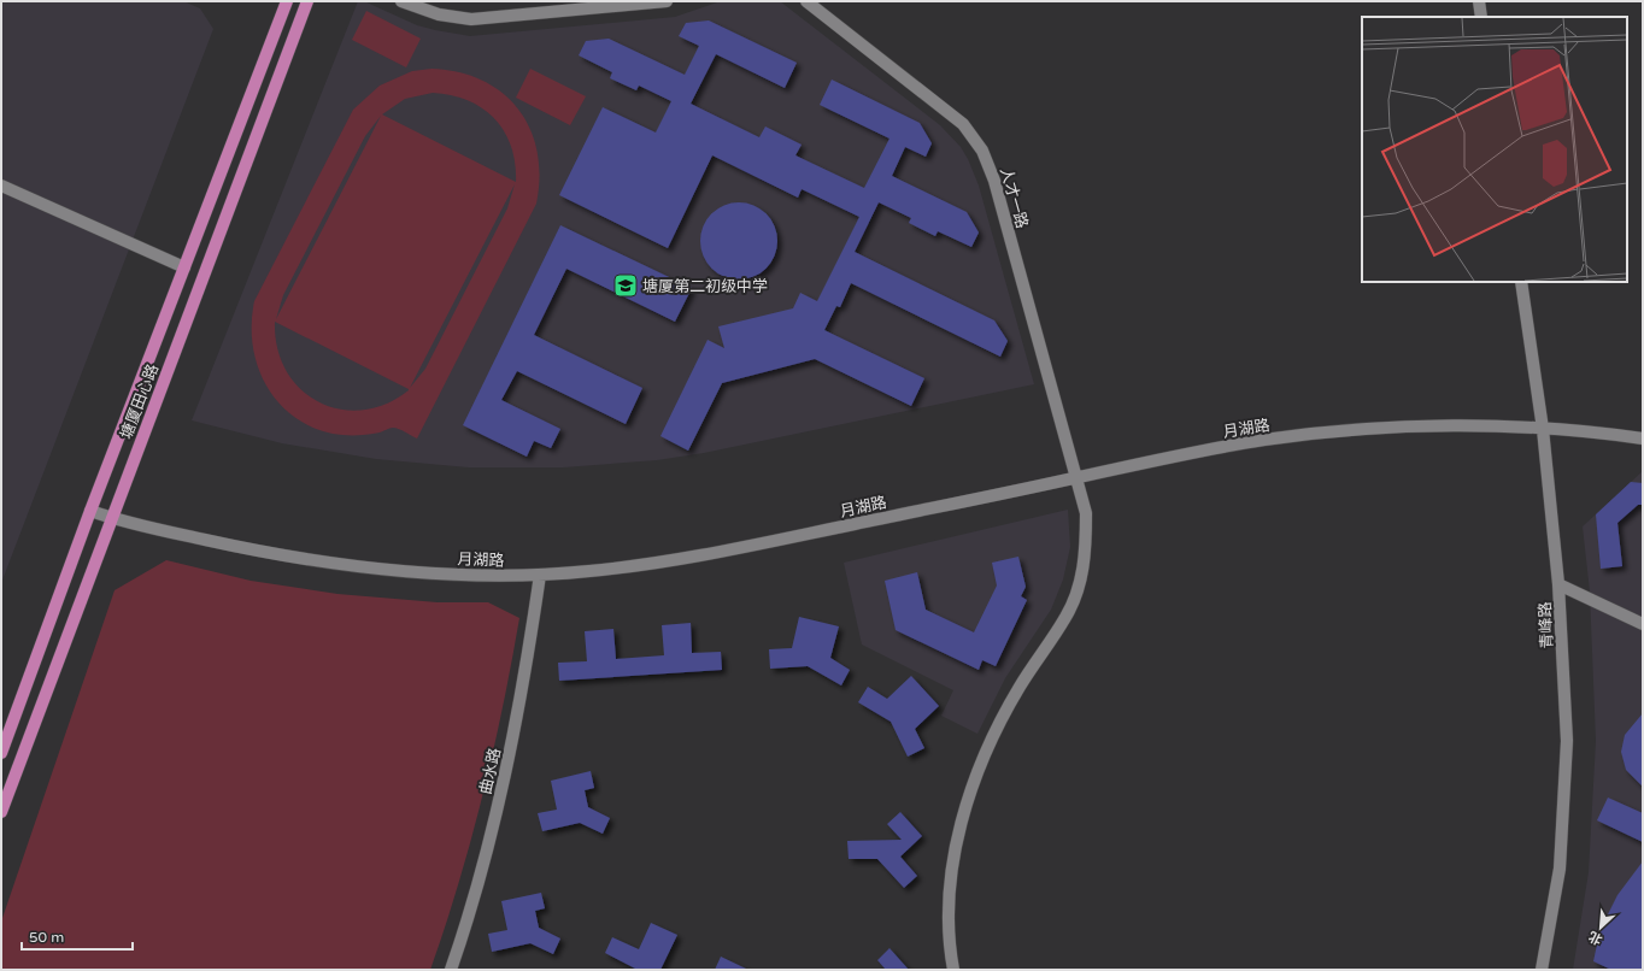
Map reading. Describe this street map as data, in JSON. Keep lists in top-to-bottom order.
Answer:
{
  "streets": {
    "main road": ["塘厦田心路"],
    "street": [
      "人才一路",
      "月湖路",
      "青峰路",
      "曲水路"
    ]
  },
  "crossings": [
    ["人才一路", "月湖路"],
    ["塘厦田心路", "月湖路"],
    ["月湖路", "青峰路"],
    ["月湖路", "曲水路"]
  ],
  "places": {
    "school or university": ["塘厦第二初级中学"]
  },
  "scale_bar": "50 m",
  "north": "bottom left"
}
